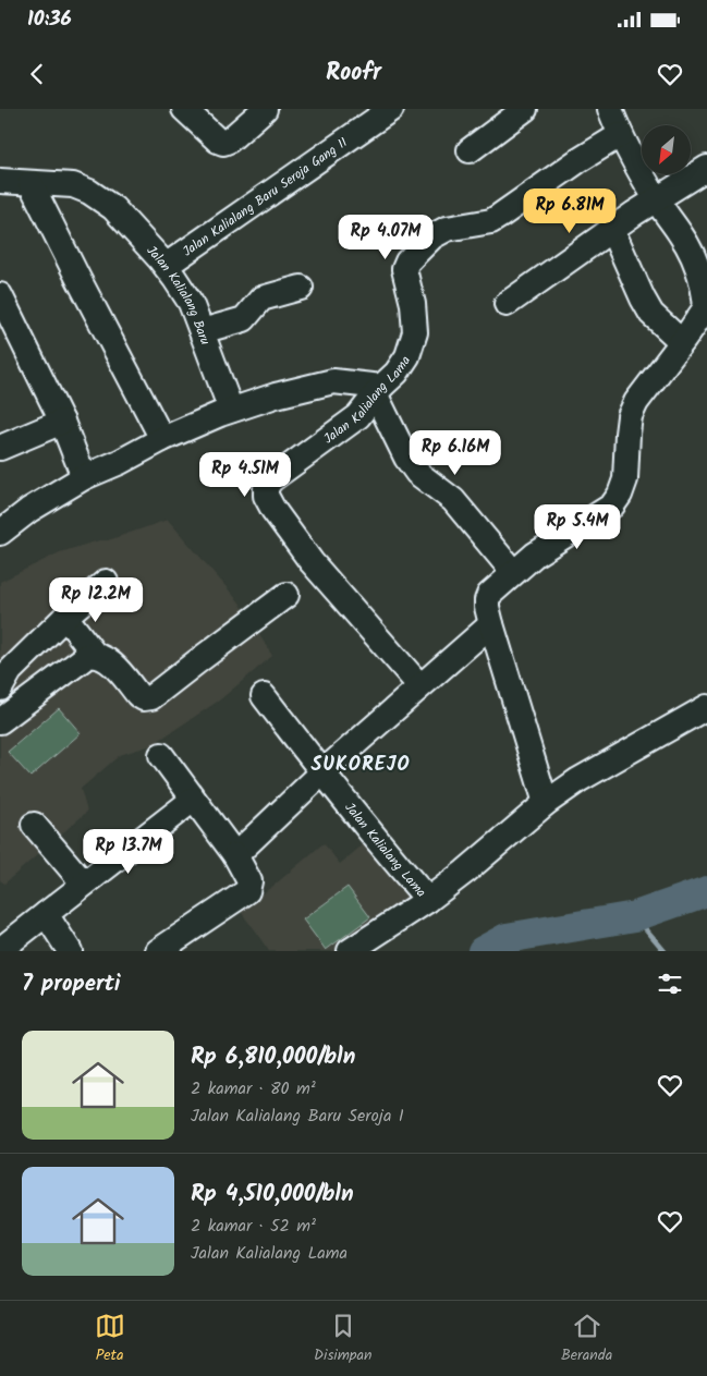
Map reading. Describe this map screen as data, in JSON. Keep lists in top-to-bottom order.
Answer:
{
  "streets": {
    "street": ["Jalan Kalialang Baru Seroja Gang II", "Jalan Kalialang Baru", "Jalan Kalialang Lama"]
  },
  "crossings": [
    ["Jalan Kalialang Baru Seroja Gang II", "Jalan Kalialang Baru"]
  ],
  "districts": ["SUKOREJO"],
  "north": "bottom left",
  "page": {
    "status": "10:36",
    "header": "Roofr",
    "price": [
      "Rp 6.81M",
      "Rp 4.07M",
      "Rp 6.16M",
      "Rp 4.51M",
      "Rp 5.4M",
      "Rp 12.2M",
      "Rp 13.7M"
    ],
    "heading": "7 properti",
    "list": [
      {
        "name": "Rp 6,810,000/bln",
        "note": "2 kamar · 80 m² · Jalan Kalialang Baru Seroja I"
      },
      {
        "name": "Rp 4,510,000/bln",
        "note": "2 kamar · 52 m² · Jalan Kalialang Lama"
      }
    ],
    "tabs": ["Peta", "Disimpan", "Beranda"]
  }
}
